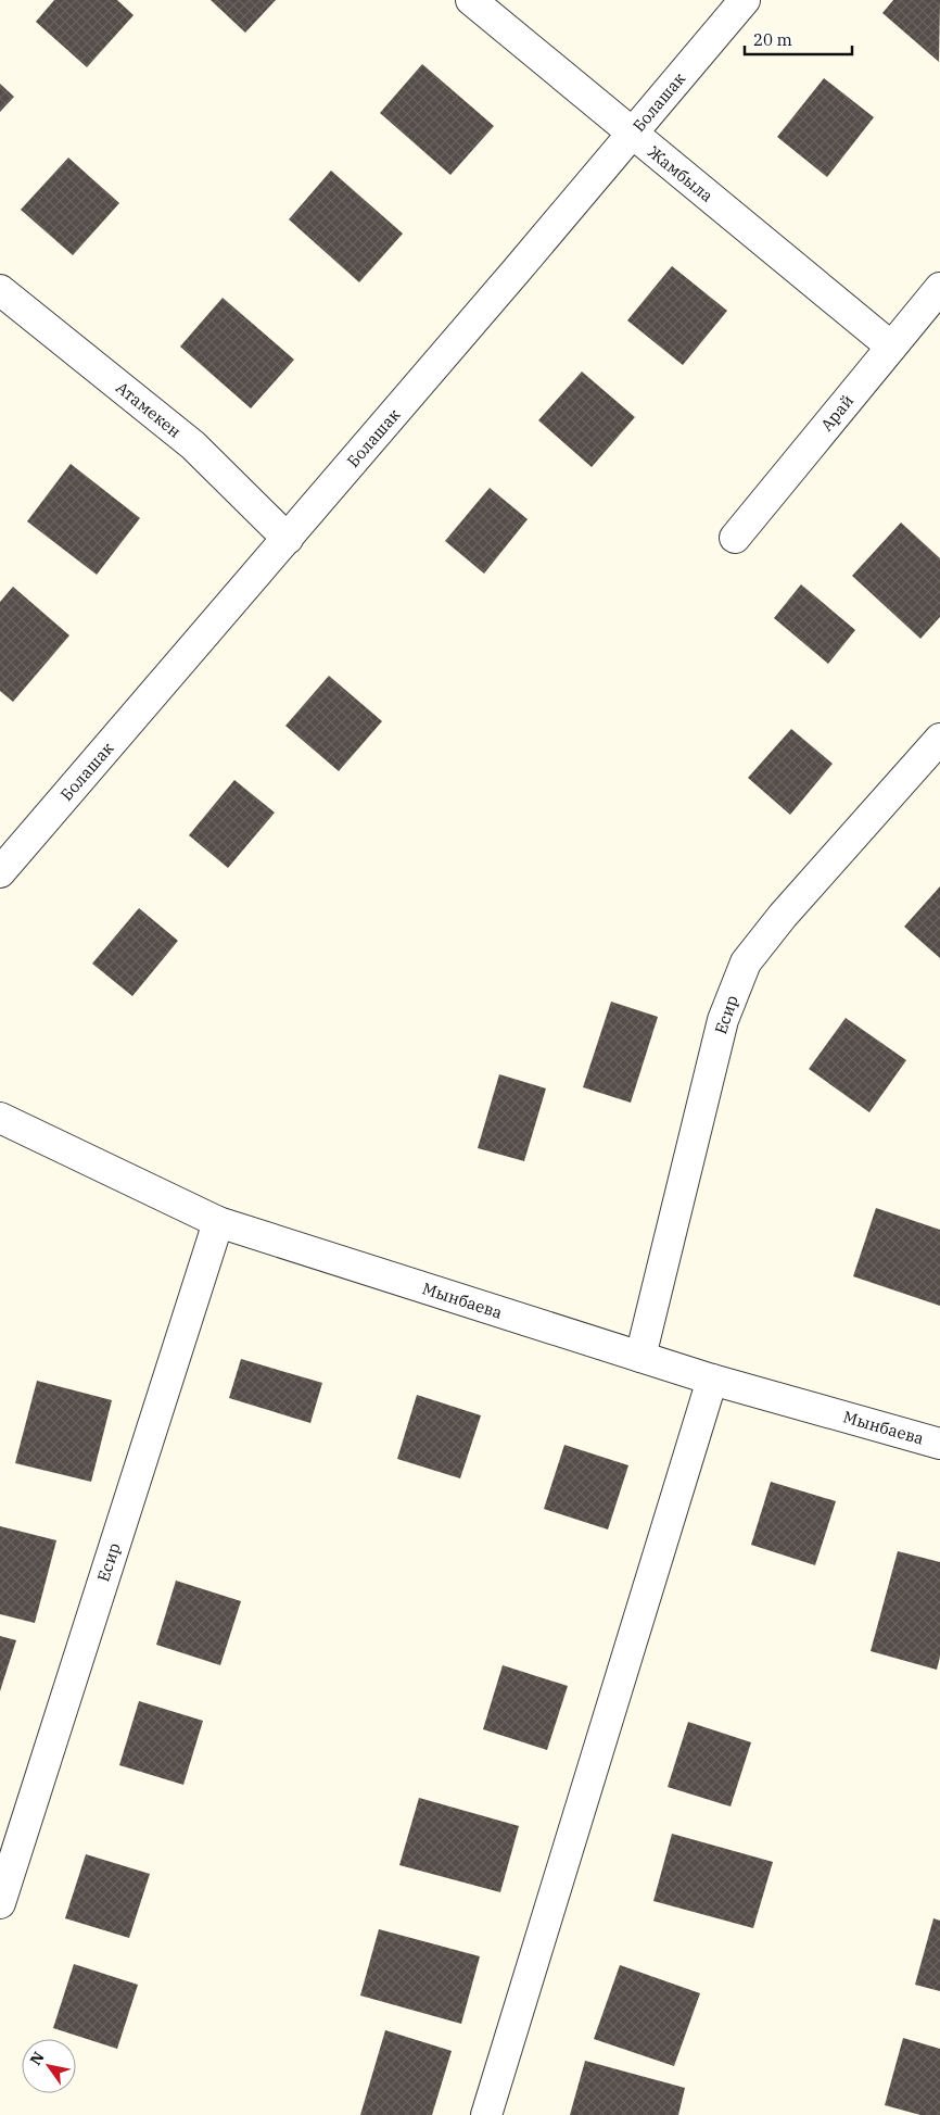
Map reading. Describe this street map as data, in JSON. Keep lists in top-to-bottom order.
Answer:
{
  "streets": {
    "street": [
      "Болашак",
      "Жамбыла",
      "Атамекен",
      "Арай",
      "Есир",
      "Мынбаева"
    ]
  },
  "crossings": [
    ["Болашак", "Жамбыла"],
    ["Болашак", "Атамекен"],
    ["Жамбыла", "Арай"],
    ["Есир", "Мынбаева"]
  ],
  "scale_bar": "20 m",
  "north": "top left"
}
